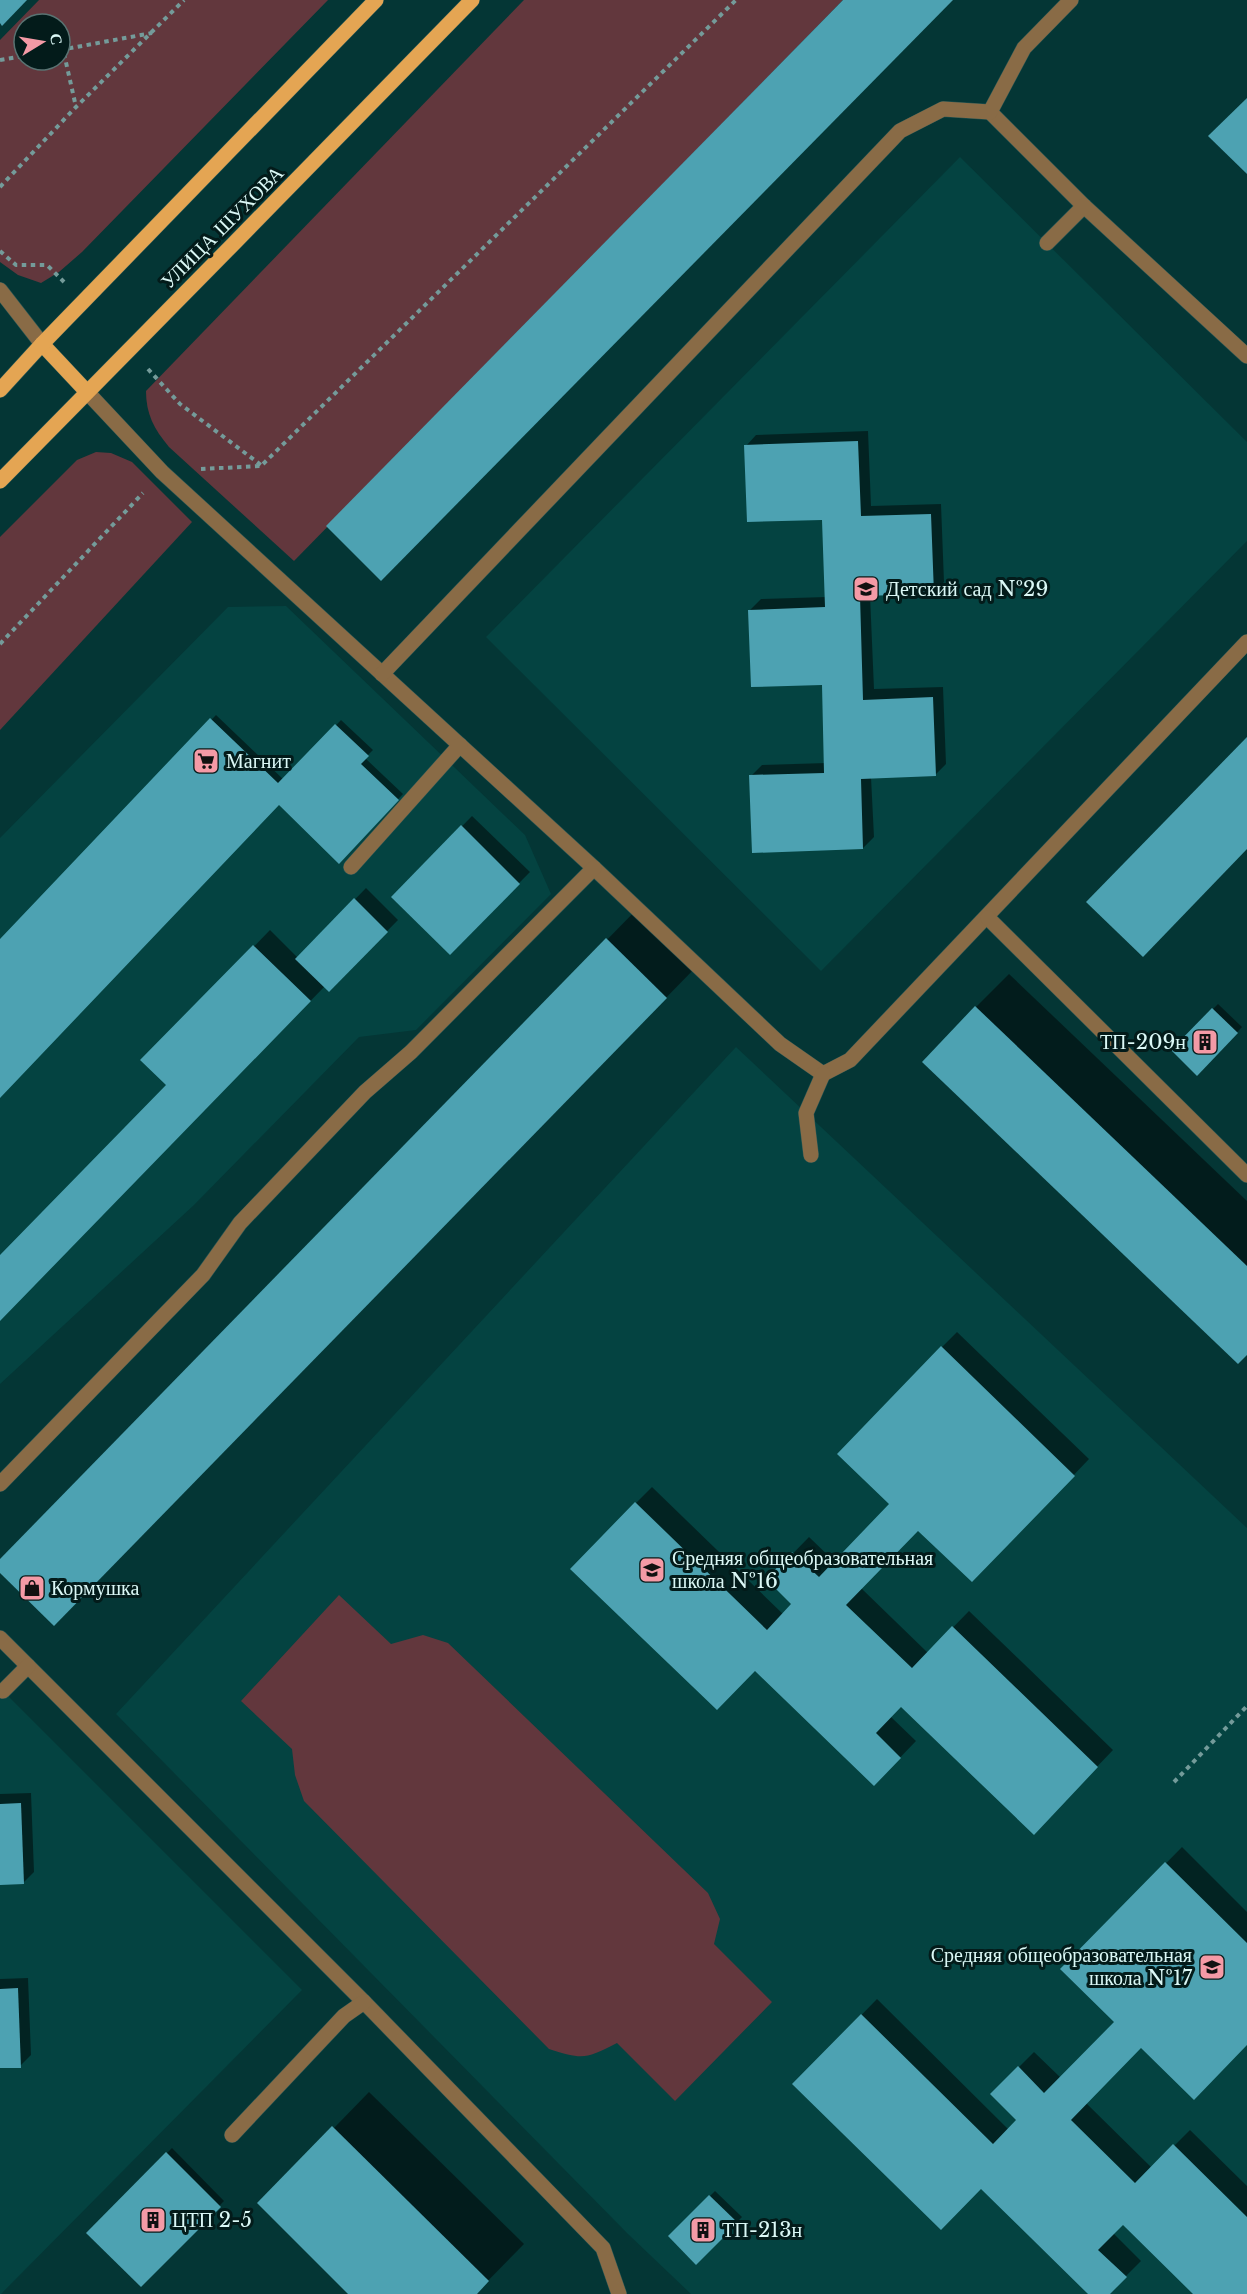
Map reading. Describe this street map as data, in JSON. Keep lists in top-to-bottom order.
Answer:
{
  "streets": {
    "main road": ["УЛИЦА ШУХОВА"]
  },
  "places": {
    "school or university": ["Детский сад №29", "Средняя общеобразовательная школа №16", "Средняя общеобразовательная школа №17"],
    "supermarket": ["Магнит"],
    "building": ["ТП-209н", "ЦТП 2-5", "ТП-213н"],
    "shop": ["Кормушка"]
  },
  "north": "right"
}
